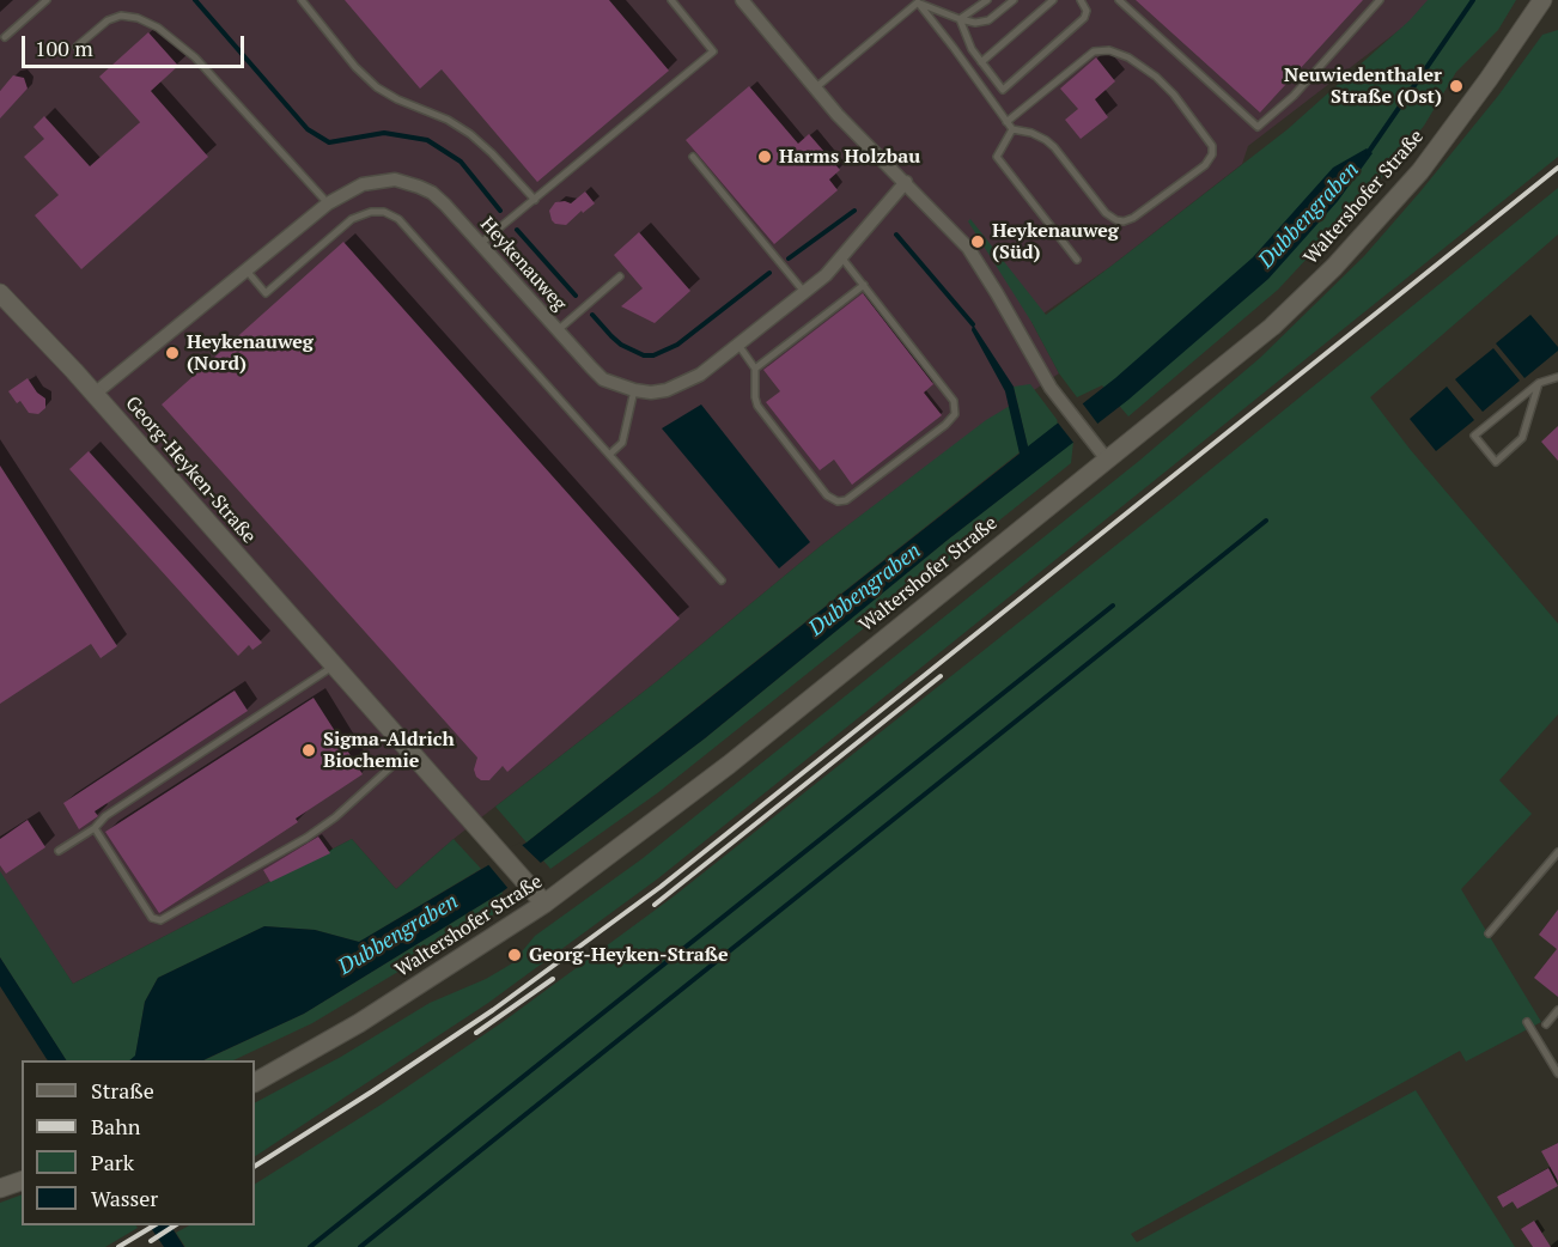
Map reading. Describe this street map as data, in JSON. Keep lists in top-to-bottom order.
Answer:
{
  "streets": {
    "main road": ["Waltershofer Straße", "Georg-Heyken-Straße"],
    "street": ["Heykenauweg"]
  },
  "crossings": [
    ["Waltershofer Straße", "Georg-Heyken-Straße"],
    ["Heykenauweg", "Georg-Heyken-Straße"]
  ],
  "water": ["Dubbengraben"],
  "places": [
    "Neuwiedenthaler Straße (Ost)",
    "Harms Holzbau",
    "Heykenauweg (Süd)",
    "Heykenauweg (Nord)",
    "Sigma-Aldrich Biochemie",
    "Georg-Heyken-Straße"
  ],
  "legend": [
    "Straße",
    "Bahn",
    "Park",
    "Wasser"
  ],
  "scale_bar": "100 m"
}
